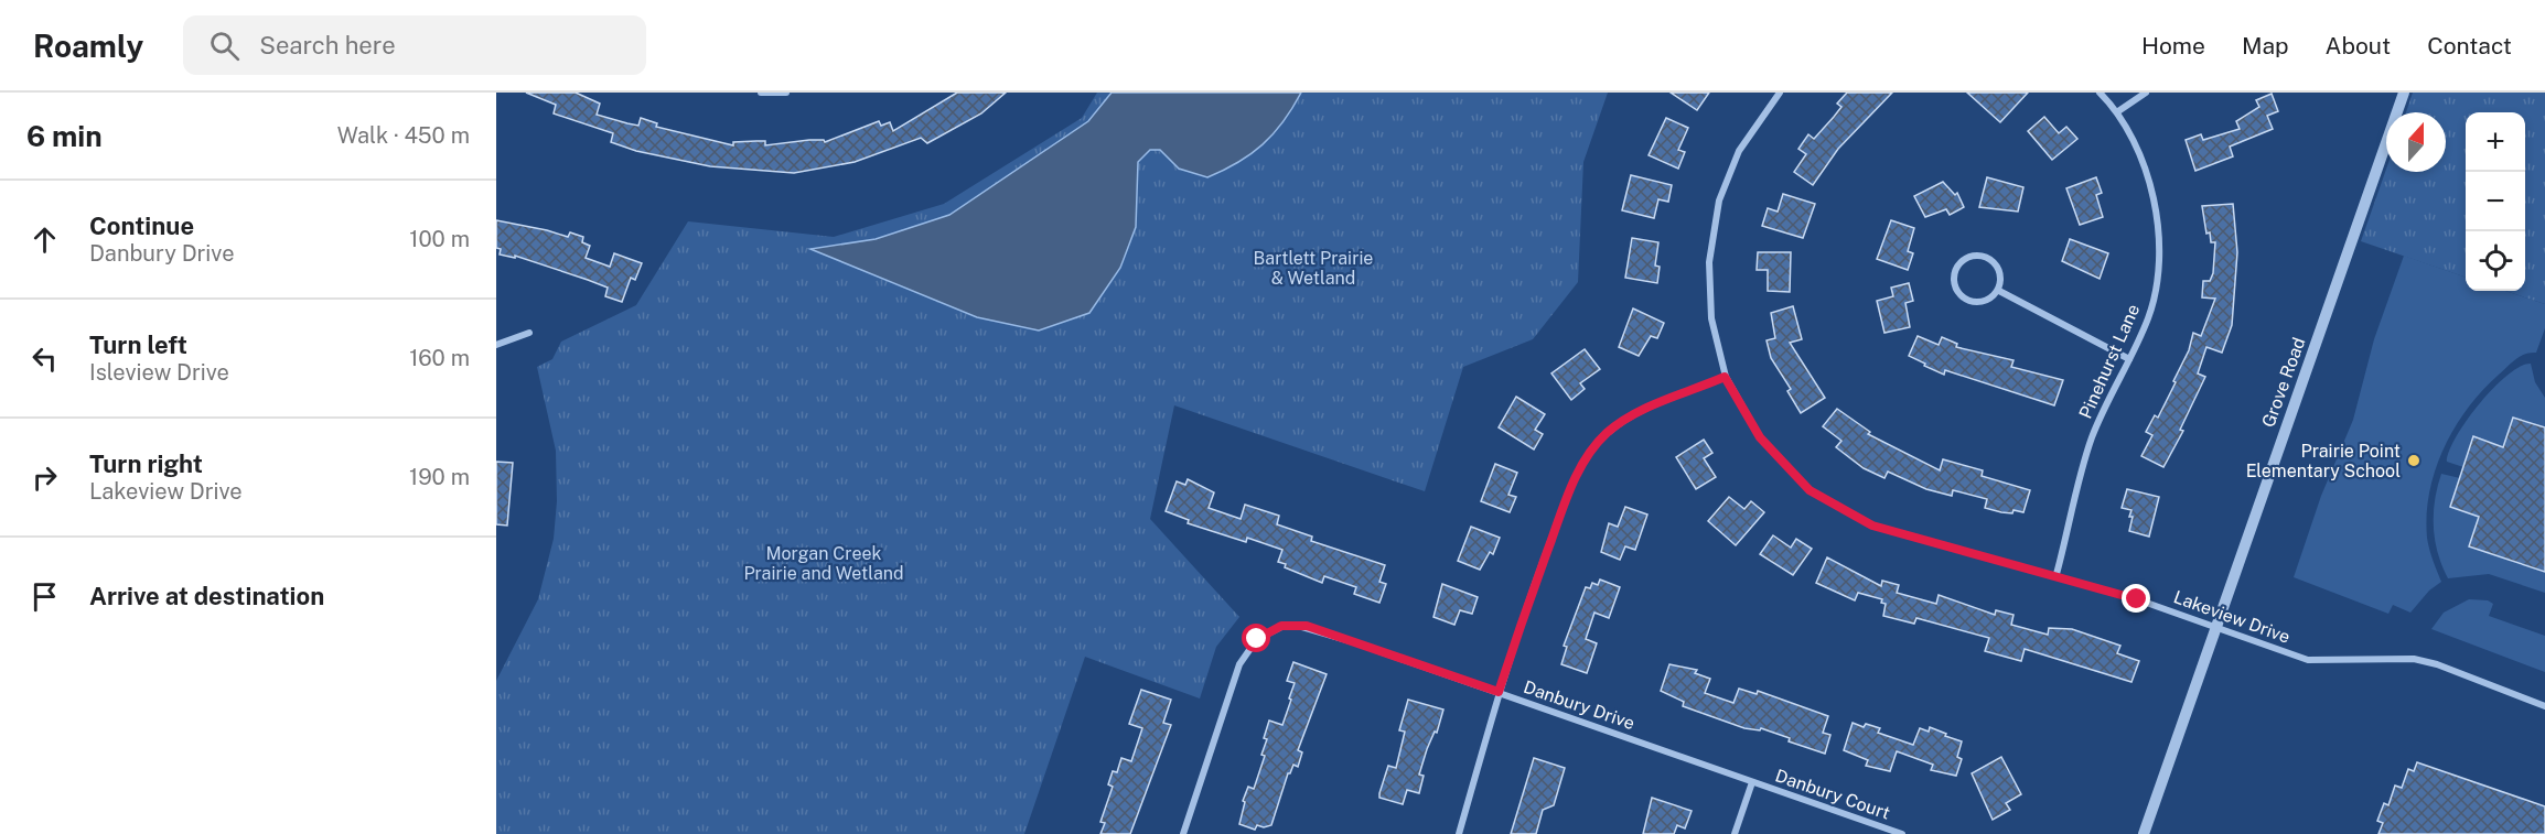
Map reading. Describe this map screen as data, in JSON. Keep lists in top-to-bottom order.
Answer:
{
  "streets": {
    "street": [
      "Pinehurst Lane",
      "Grove Road",
      "Lakeview Drive",
      "Danbury Drive",
      "Danbury Court"
    ]
  },
  "crossings": [
    ["Pinehurst Lane", "Lakeview Drive"],
    ["Grove Road", "Lakeview Drive"],
    ["Danbury Drive", "Danbury Court"]
  ],
  "parks": ["Bartlett Prairie & Wetland", "Morgan Creek Prairie and Wetland"],
  "places": ["Prairie Point Elementary School"],
  "north": "top",
  "page": {
    "header": "Roamly",
    "search": "Search here",
    "nav": [
      "Home",
      "Map",
      "About",
      "Contact"
    ],
    "heading": ["6 min", "Walk · 450 m"],
    "map_buttons": ["+", "−"],
    "list": [
      ["Continue", "Danbury Drive", "100 m"],
      ["Turn left", "Isleview Drive", "160 m"],
      ["Turn right", "Lakeview Drive", "190 m"],
      "Arrive at destination"
    ]
  }
}
